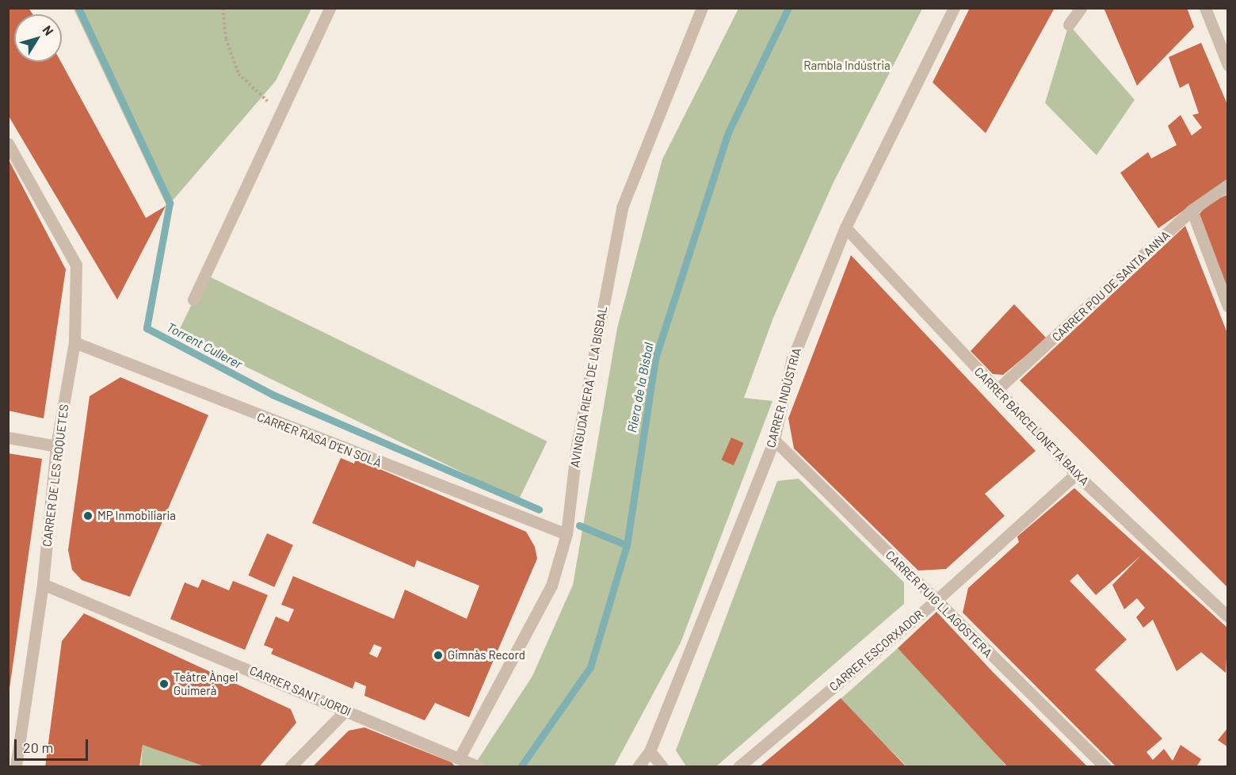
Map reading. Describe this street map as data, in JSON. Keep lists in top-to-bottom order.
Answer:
{
  "streets": {
    "street": [
      "CARRER POU DE SANTA ANNA",
      "AVINGUDA RIERA DE LA BISBAL",
      "CARRER INDÚSTRIA",
      "CARRER BARCELONETA BAIXA",
      "CARRER RASA D'EN SOLÀ",
      "CARRER DE LES ROQUETES",
      "CARRER PUIG LLAGOSTERA",
      "CARRER ESCORXADOR",
      "CARRER SANT JORDI"
    ]
  },
  "crossings": [
    ["CARRER POU DE SANTA ANNA", "CARRER BARCELONETA BAIXA"],
    ["AVINGUDA RIERA DE LA BISBAL", "CARRER RASA D'EN SOLÀ"],
    ["AVINGUDA RIERA DE LA BISBAL", "CARRER SANT JORDI"],
    ["CARRER INDÚSTRIA", "CARRER BARCELONETA BAIXA"],
    ["CARRER INDÚSTRIA", "CARRER PUIG LLAGOSTERA"],
    ["CARRER BARCELONETA BAIXA", "CARRER ESCORXADOR"],
    ["CARRER RASA D'EN SOLÀ", "CARRER DE LES ROQUETES"],
    ["CARRER DE LES ROQUETES", "CARRER SANT JORDI"],
    ["CARRER PUIG LLAGOSTERA", "CARRER ESCORXADOR"]
  ],
  "water": ["Torrent Cullerer", "Riera de la Bisbal"],
  "parks": ["Rambla Indústria"],
  "places": ["MP Inmobiliaria", "Gimnàs Record", "Teàtre Àngel Guimerà"],
  "scale_bar": "20 m",
  "north": "top right"
}
